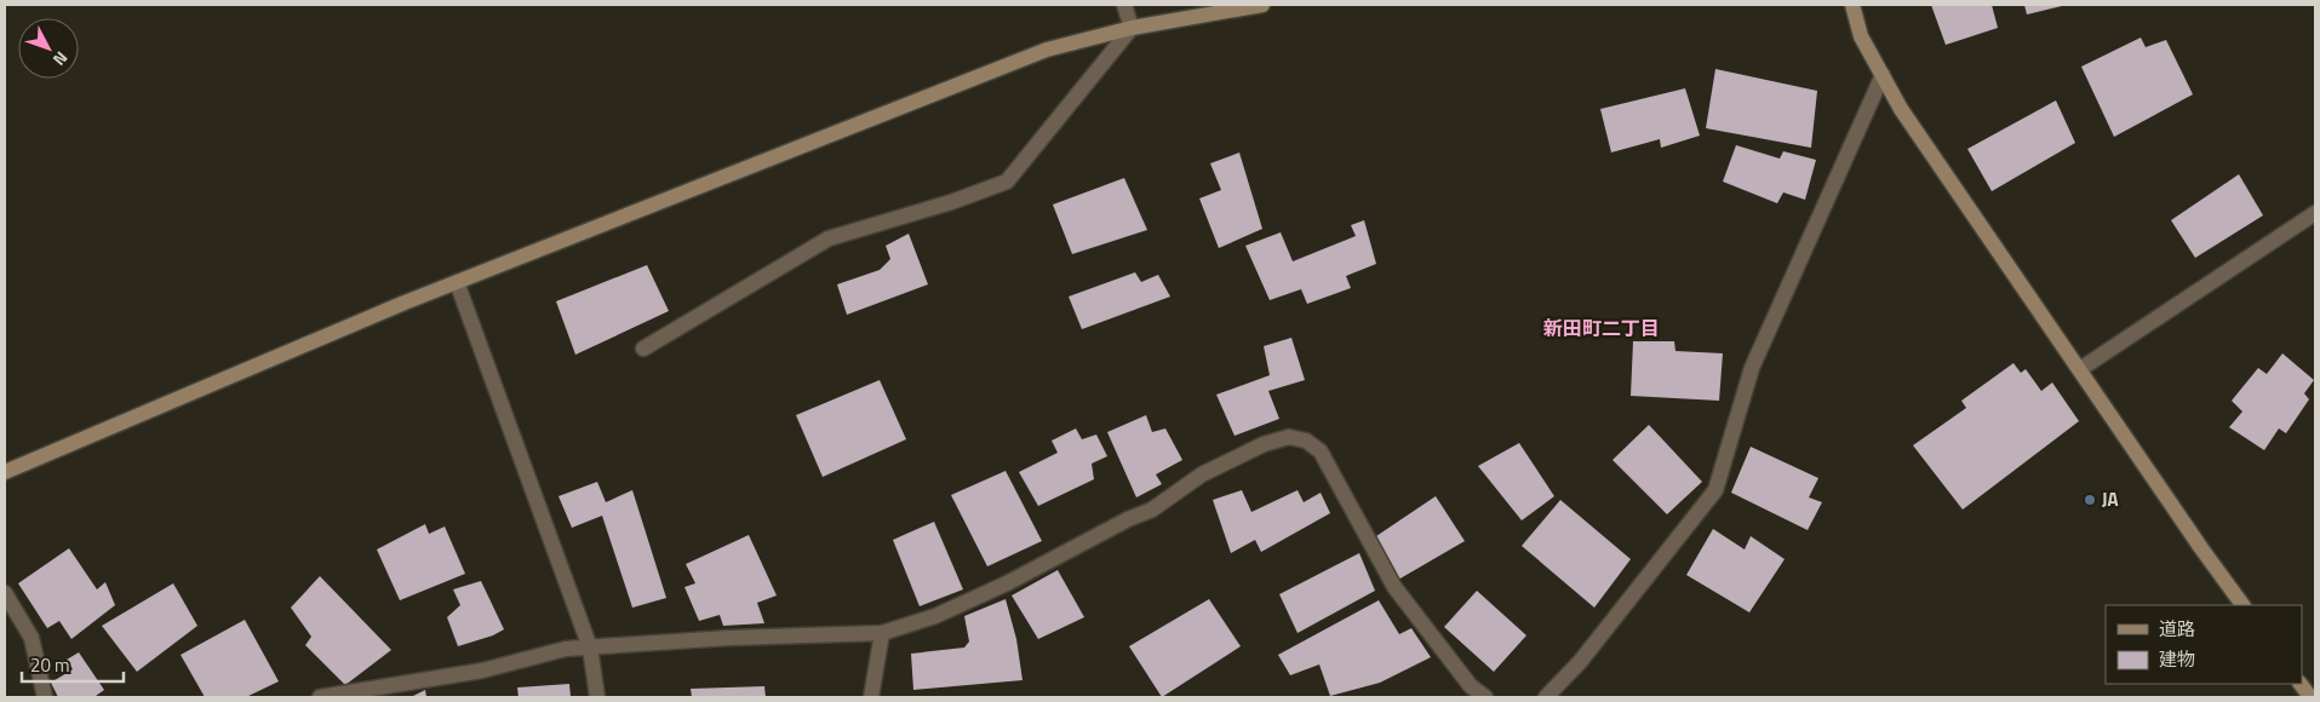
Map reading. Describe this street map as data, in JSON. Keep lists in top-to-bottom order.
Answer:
{
  "districts": ["新田町二丁目"],
  "places": ["JA"],
  "legend": ["道路", "建物"],
  "scale_bar": "20 m",
  "north": "bottom right"
}
